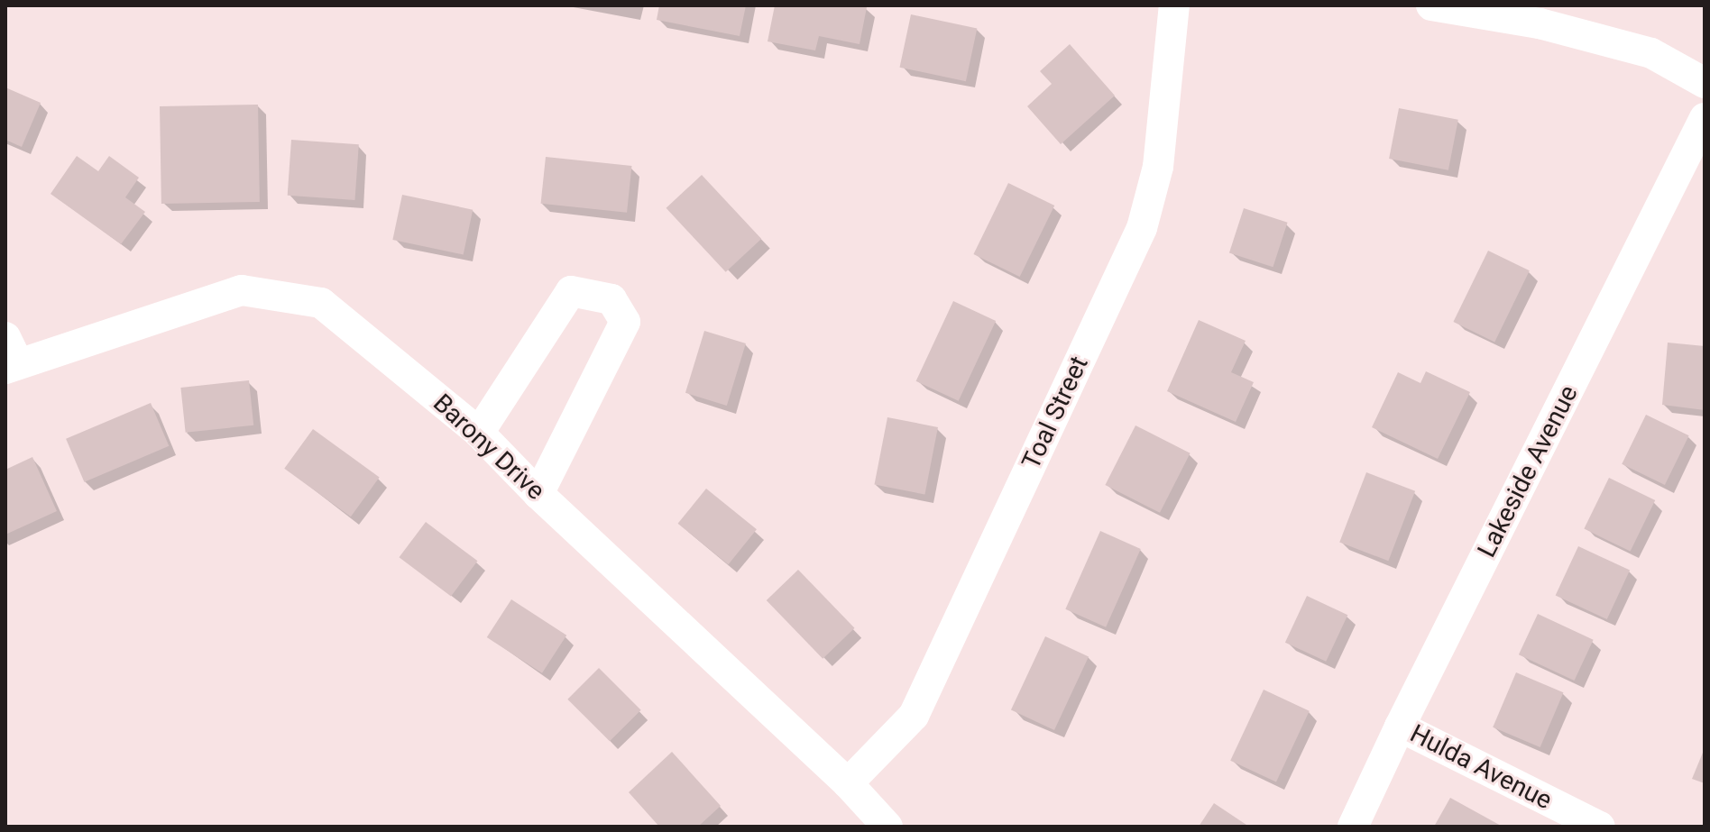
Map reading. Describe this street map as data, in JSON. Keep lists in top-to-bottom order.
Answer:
{
  "streets": {
    "street": [
      "Toal Street",
      "Barony Drive",
      "Lakeside Avenue",
      "Hulda Avenue"
    ]
  },
  "crossings": [
    ["Toal Street", "Barony Drive"],
    ["Lakeside Avenue", "Hulda Avenue"]
  ]
}
